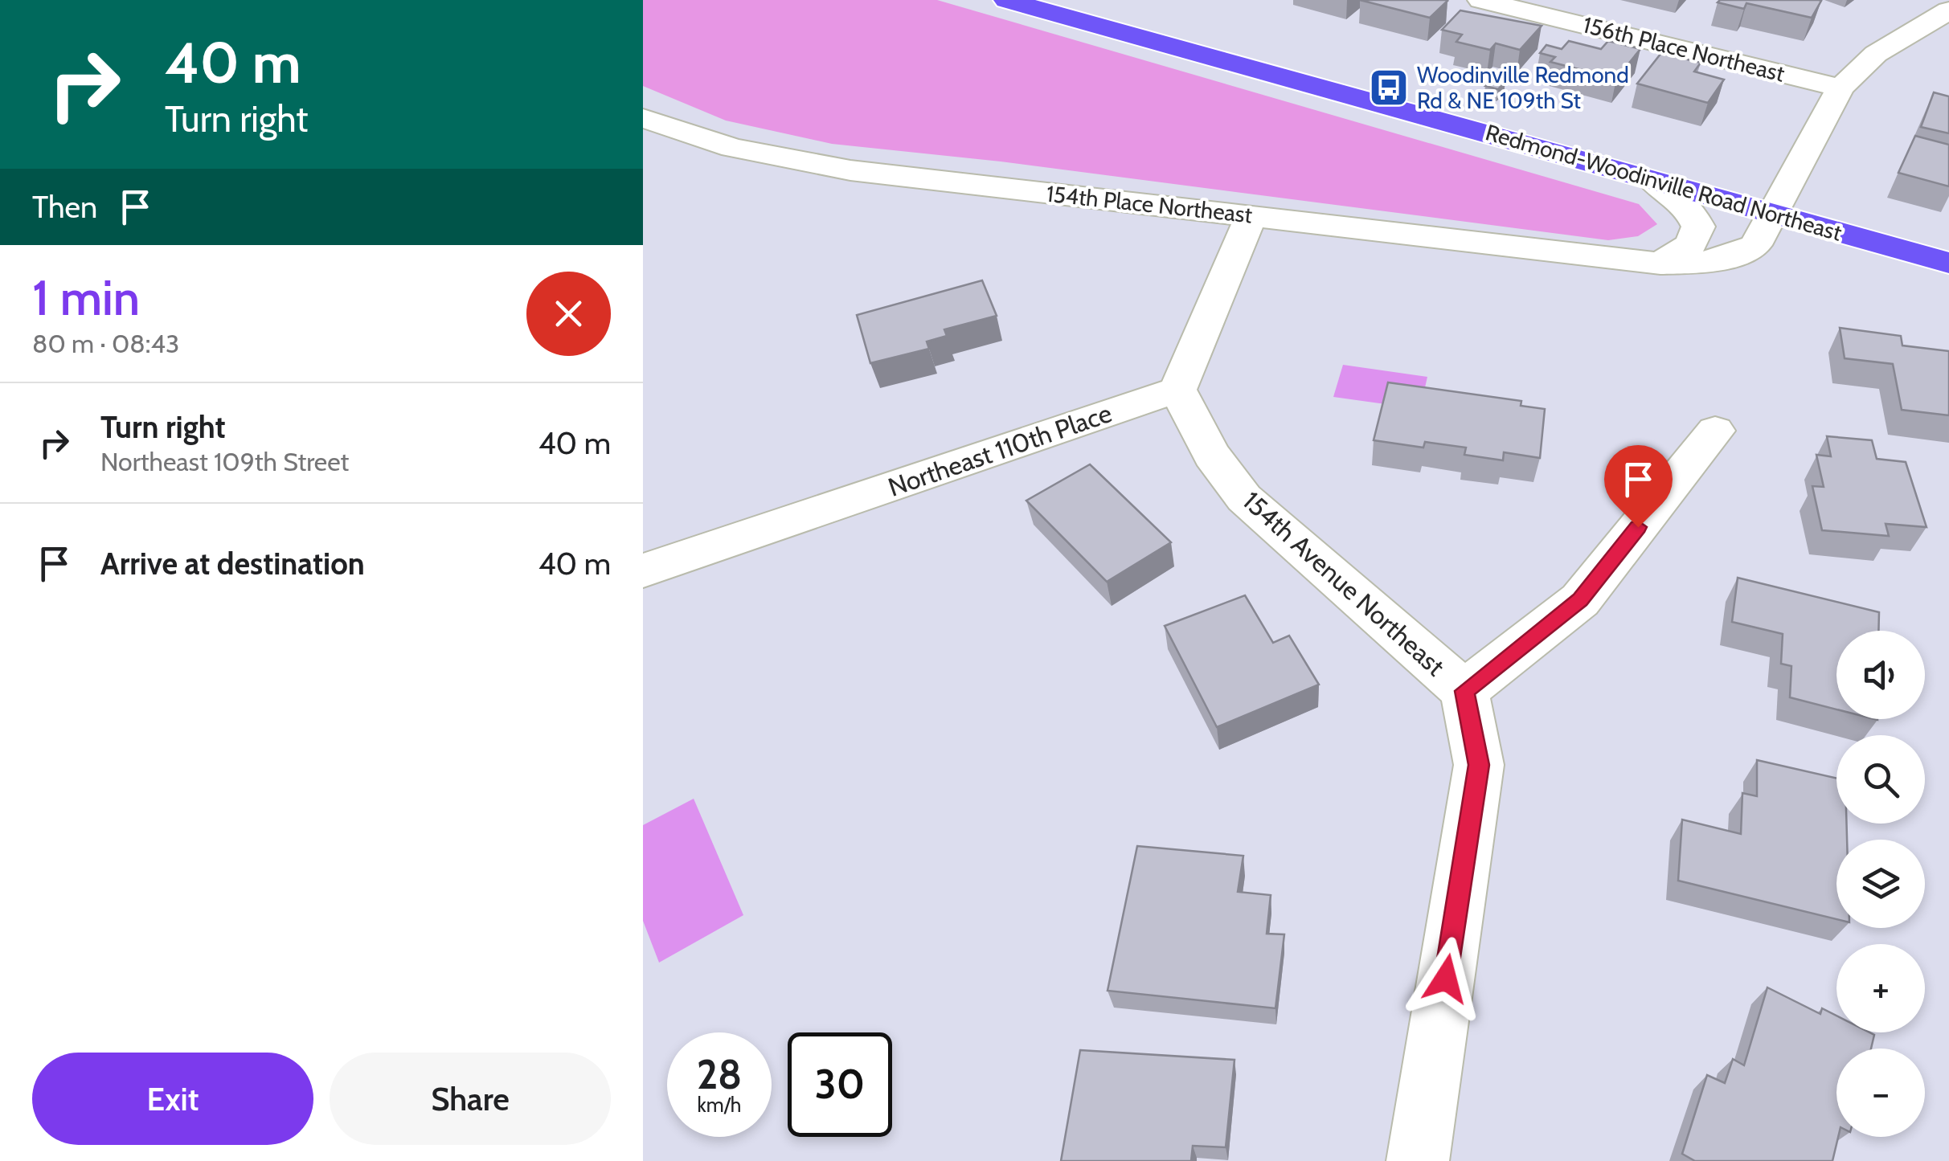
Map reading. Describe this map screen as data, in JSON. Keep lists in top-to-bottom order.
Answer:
{
  "streets": {
    "main road": ["Redmond-Woodinville Road Northeast"],
    "street": [
      "156th Place Northeast",
      "154th Place Northeast",
      "Northeast 110th Place",
      "154th Avenue Northeast"
    ]
  },
  "crossings": [
    ["156th Place Northeast", "154th Place Northeast"],
    ["Redmond-Woodinville Road Northeast", "154th Place Northeast"],
    ["Northeast 110th Place", "154th Avenue Northeast"]
  ],
  "places": {
    "bus stop": ["Woodinville Redmond Rd & NE 109th St"]
  },
  "page": {
    "turn": ["40 m", "Turn right"],
    "then": "Then",
    "heading": ["1 min", "80 m · 08:43"],
    "list": [
      {
        "name": "Turn right",
        "note": "Northeast 109th Street",
        "value": "40 m"
      },
      {
        "name": "Arrive at destination",
        "value": "40 m"
      }
    ],
    "map_buttons": ["+", "−"],
    "speed": "28 km/h",
    "limit": "30",
    "buttons": ["Exit", "Share"]
  }
}
